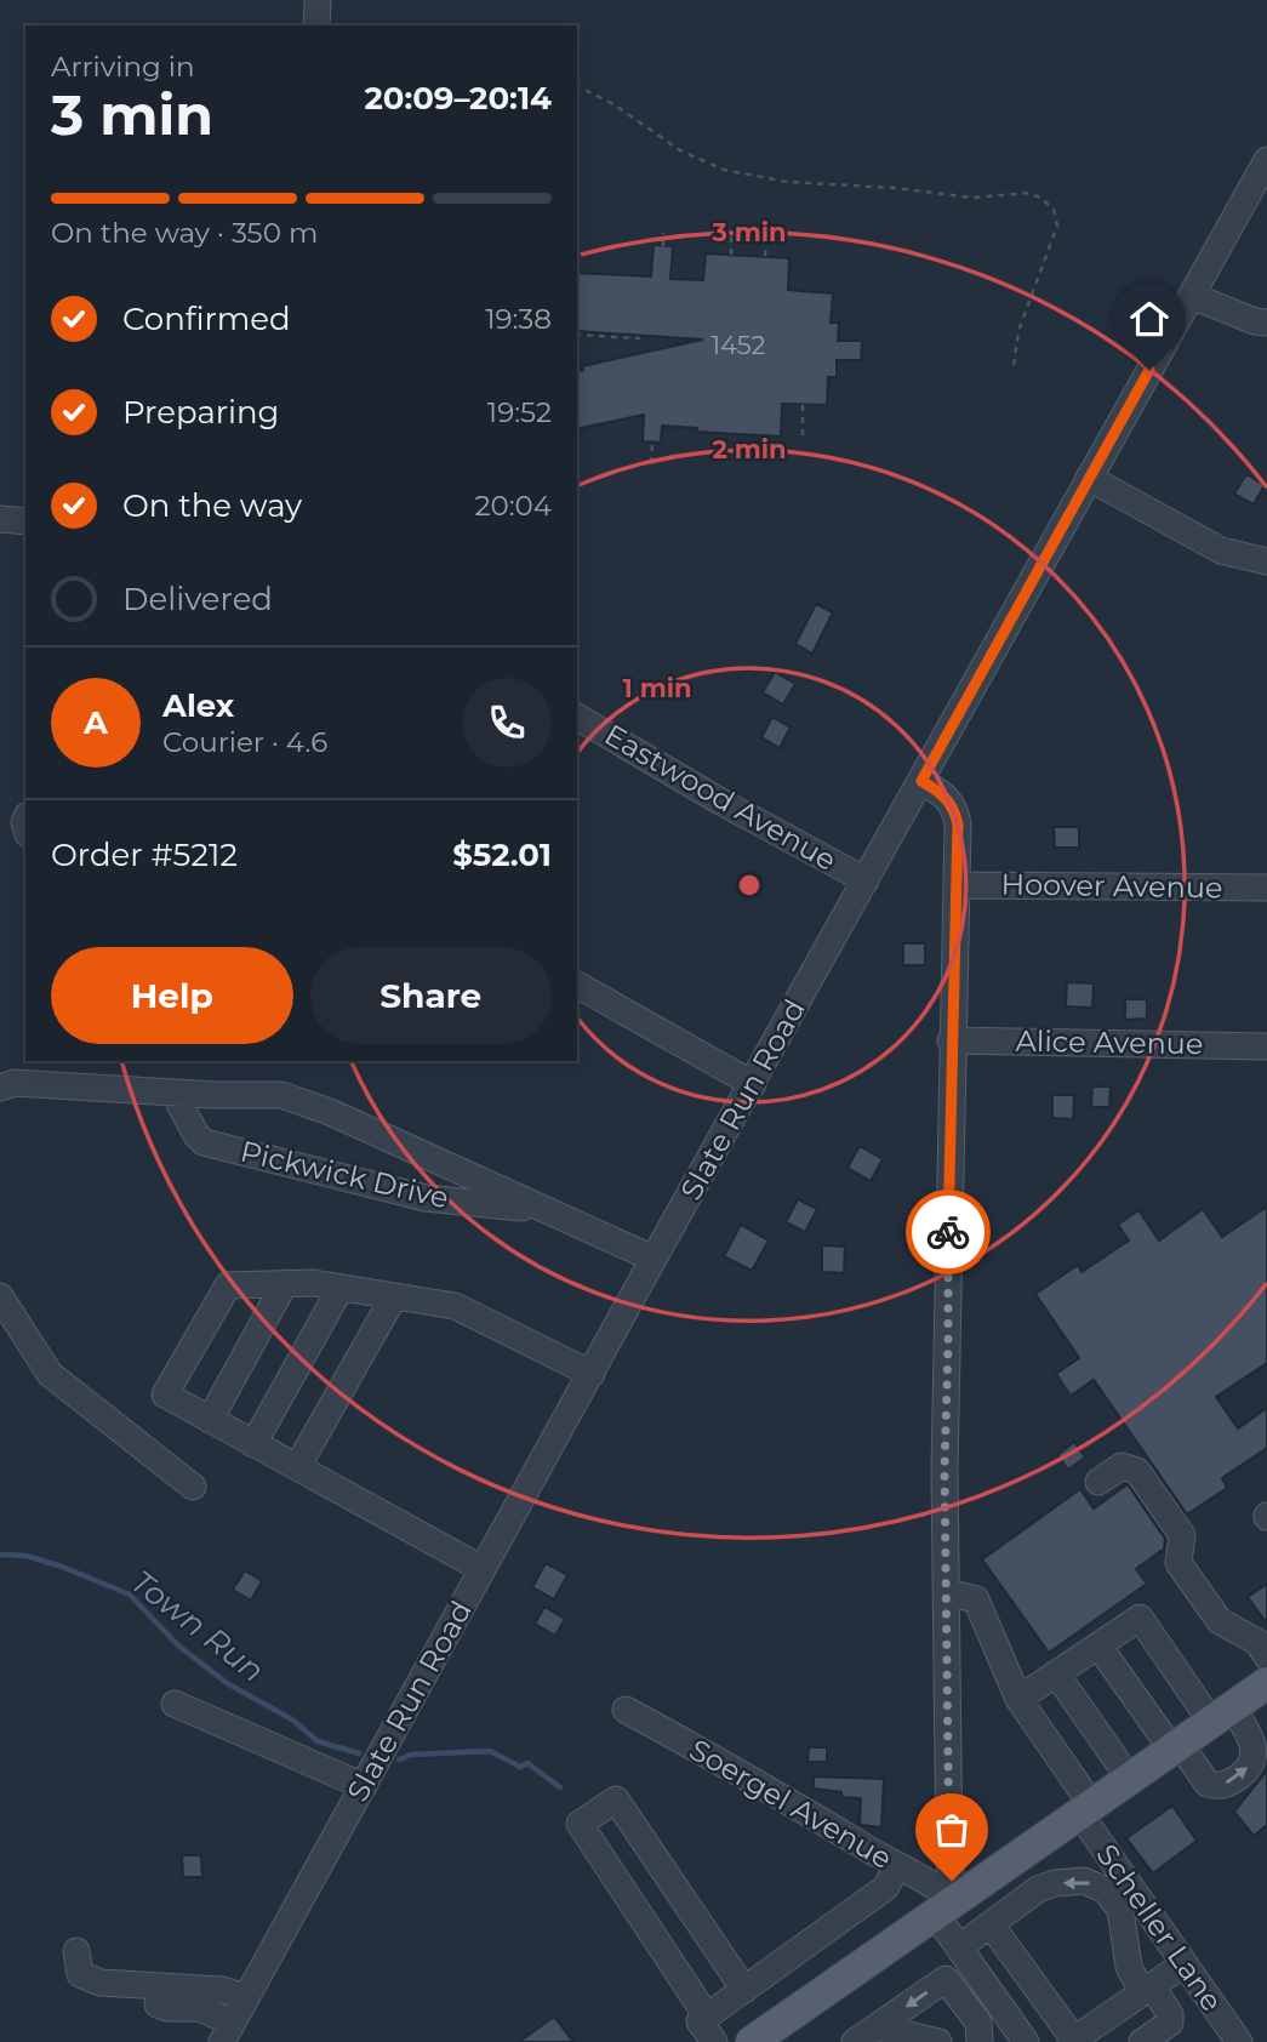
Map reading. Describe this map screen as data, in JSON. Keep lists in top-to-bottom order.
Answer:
{
  "streets": {
    "street": [
      "Eastwood Avenue",
      "Hoover Avenue",
      "Alice Avenue",
      "Slate Run Road",
      "Pickwick Drive",
      "Soergel Avenue",
      "Scheller Lane"
    ]
  },
  "crossings": [
    ["Eastwood Avenue", "Slate Run Road"],
    ["Slate Run Road", "Pickwick Drive"]
  ],
  "water": ["Town Run"],
  "house_numbers": ["1452"],
  "page": {
    "heading": ["3 min", "Arriving in", "20:09–20:14"],
    "panel": [
      "Alex",
      "Courier · 4.6",
      "Order #5212",
      "$52.01"
    ],
    "bar": "On the way · 350 m",
    "list": [
      ["Confirmed", "19:38"],
      ["Preparing", "19:52"],
      ["On the way", "20:04"],
      "Delivered"
    ],
    "round": "A",
    "buttons": ["Help", "Share"]
  },
  "rings": ["3 min", "2 min", "1 min"]
}
